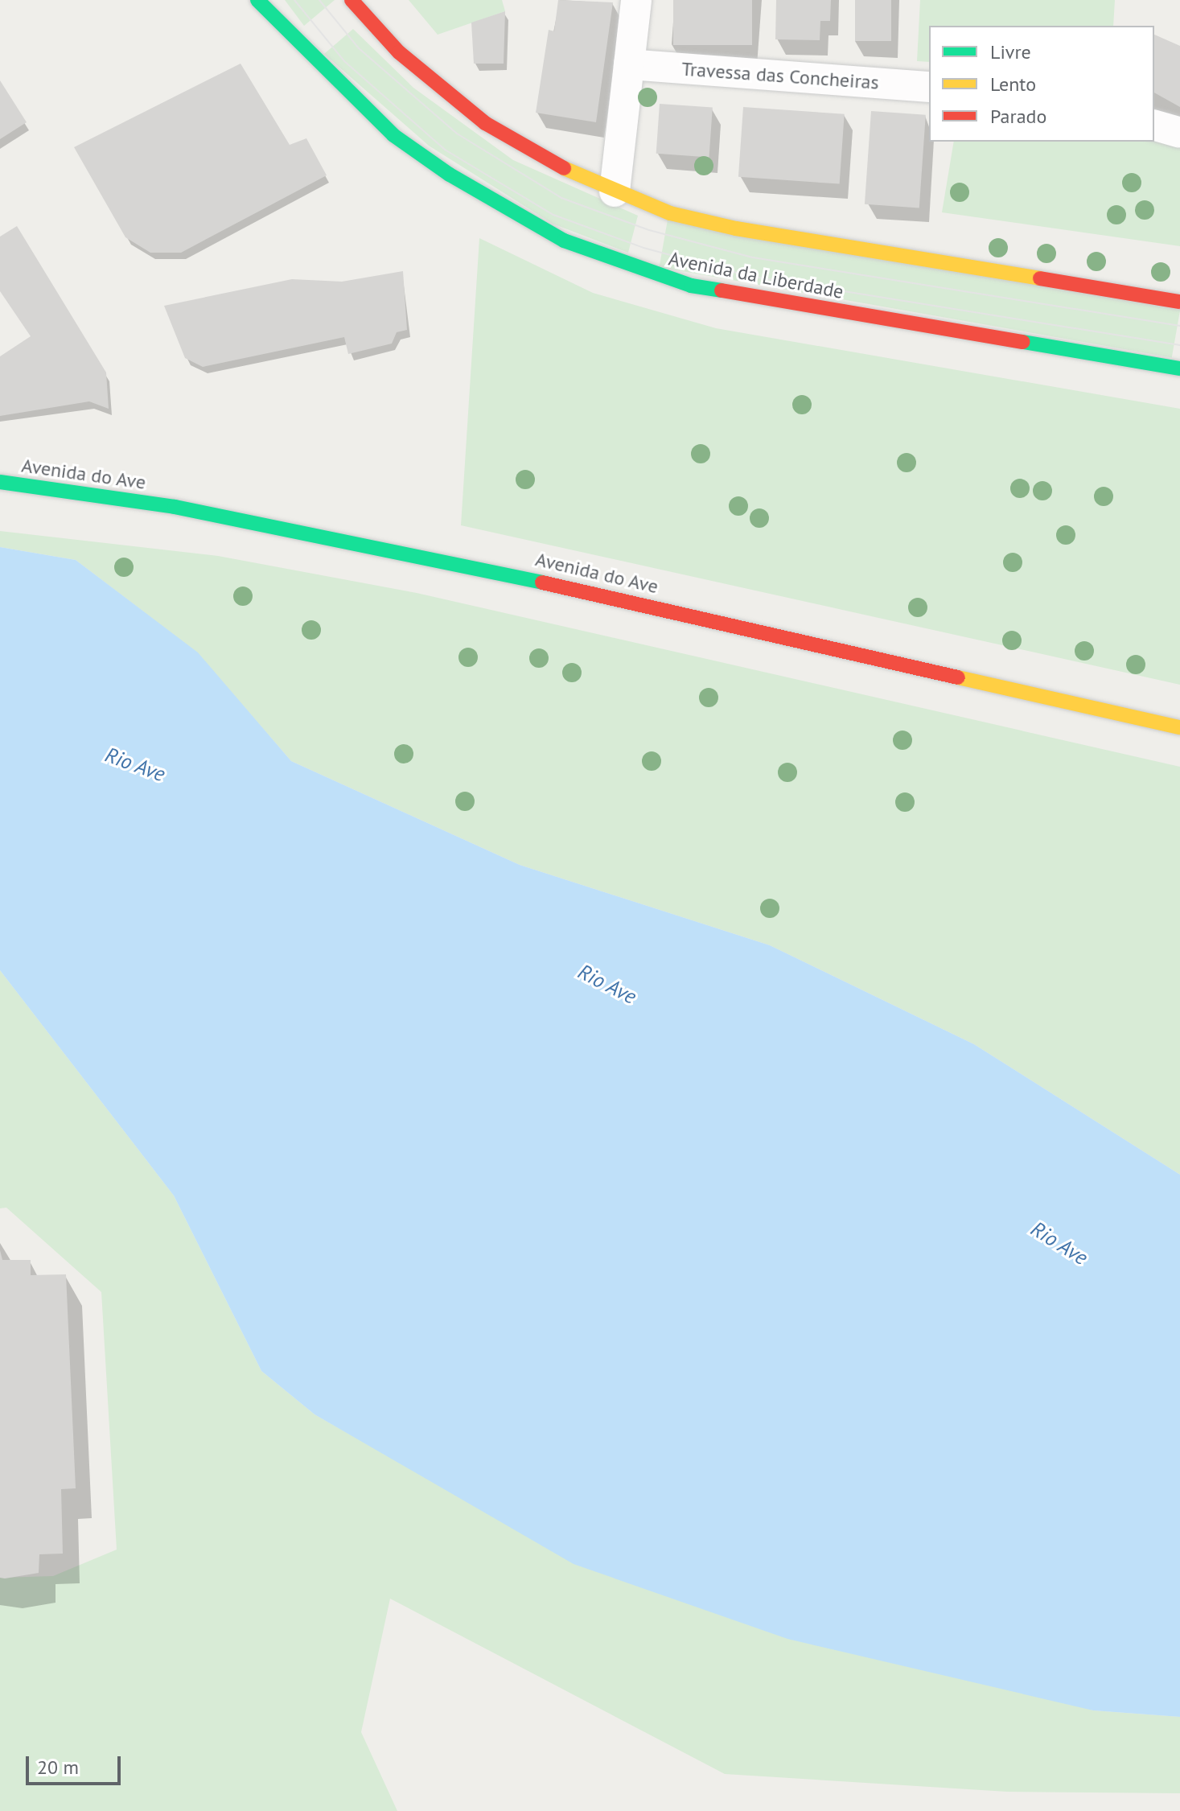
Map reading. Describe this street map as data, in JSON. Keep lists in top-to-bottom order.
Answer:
{
  "streets": {
    "street": ["Travessa das Concheiras", "Avenida da Liberdade", "Avenida do Ave"]
  },
  "water": ["Rio Ave"],
  "legend": ["Livre", "Lento", "Parado"],
  "scale_bar": "20 m"
}
